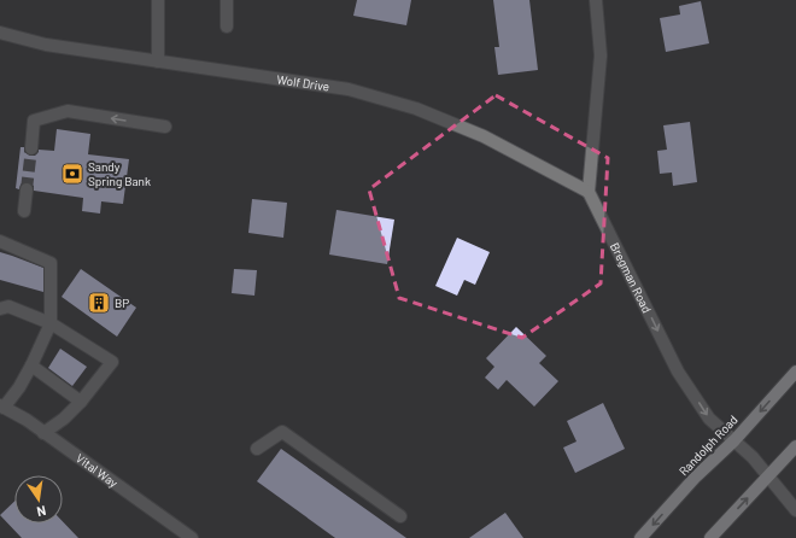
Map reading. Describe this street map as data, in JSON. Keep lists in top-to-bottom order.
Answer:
{
  "streets": {
    "main road": ["Randolph Road"],
    "street": ["Wolf Drive", "Bregman Road", "Vital Way"]
  },
  "crossings": [
    ["Wolf Drive", "Bregman Road"],
    ["Bregman Road", "Randolph Road"]
  ],
  "one_way": ["Bregman Road"],
  "places": {
    "bank": ["Sandy Spring Bank"],
    "building": ["BP"]
  },
  "north": "bottom"
}
